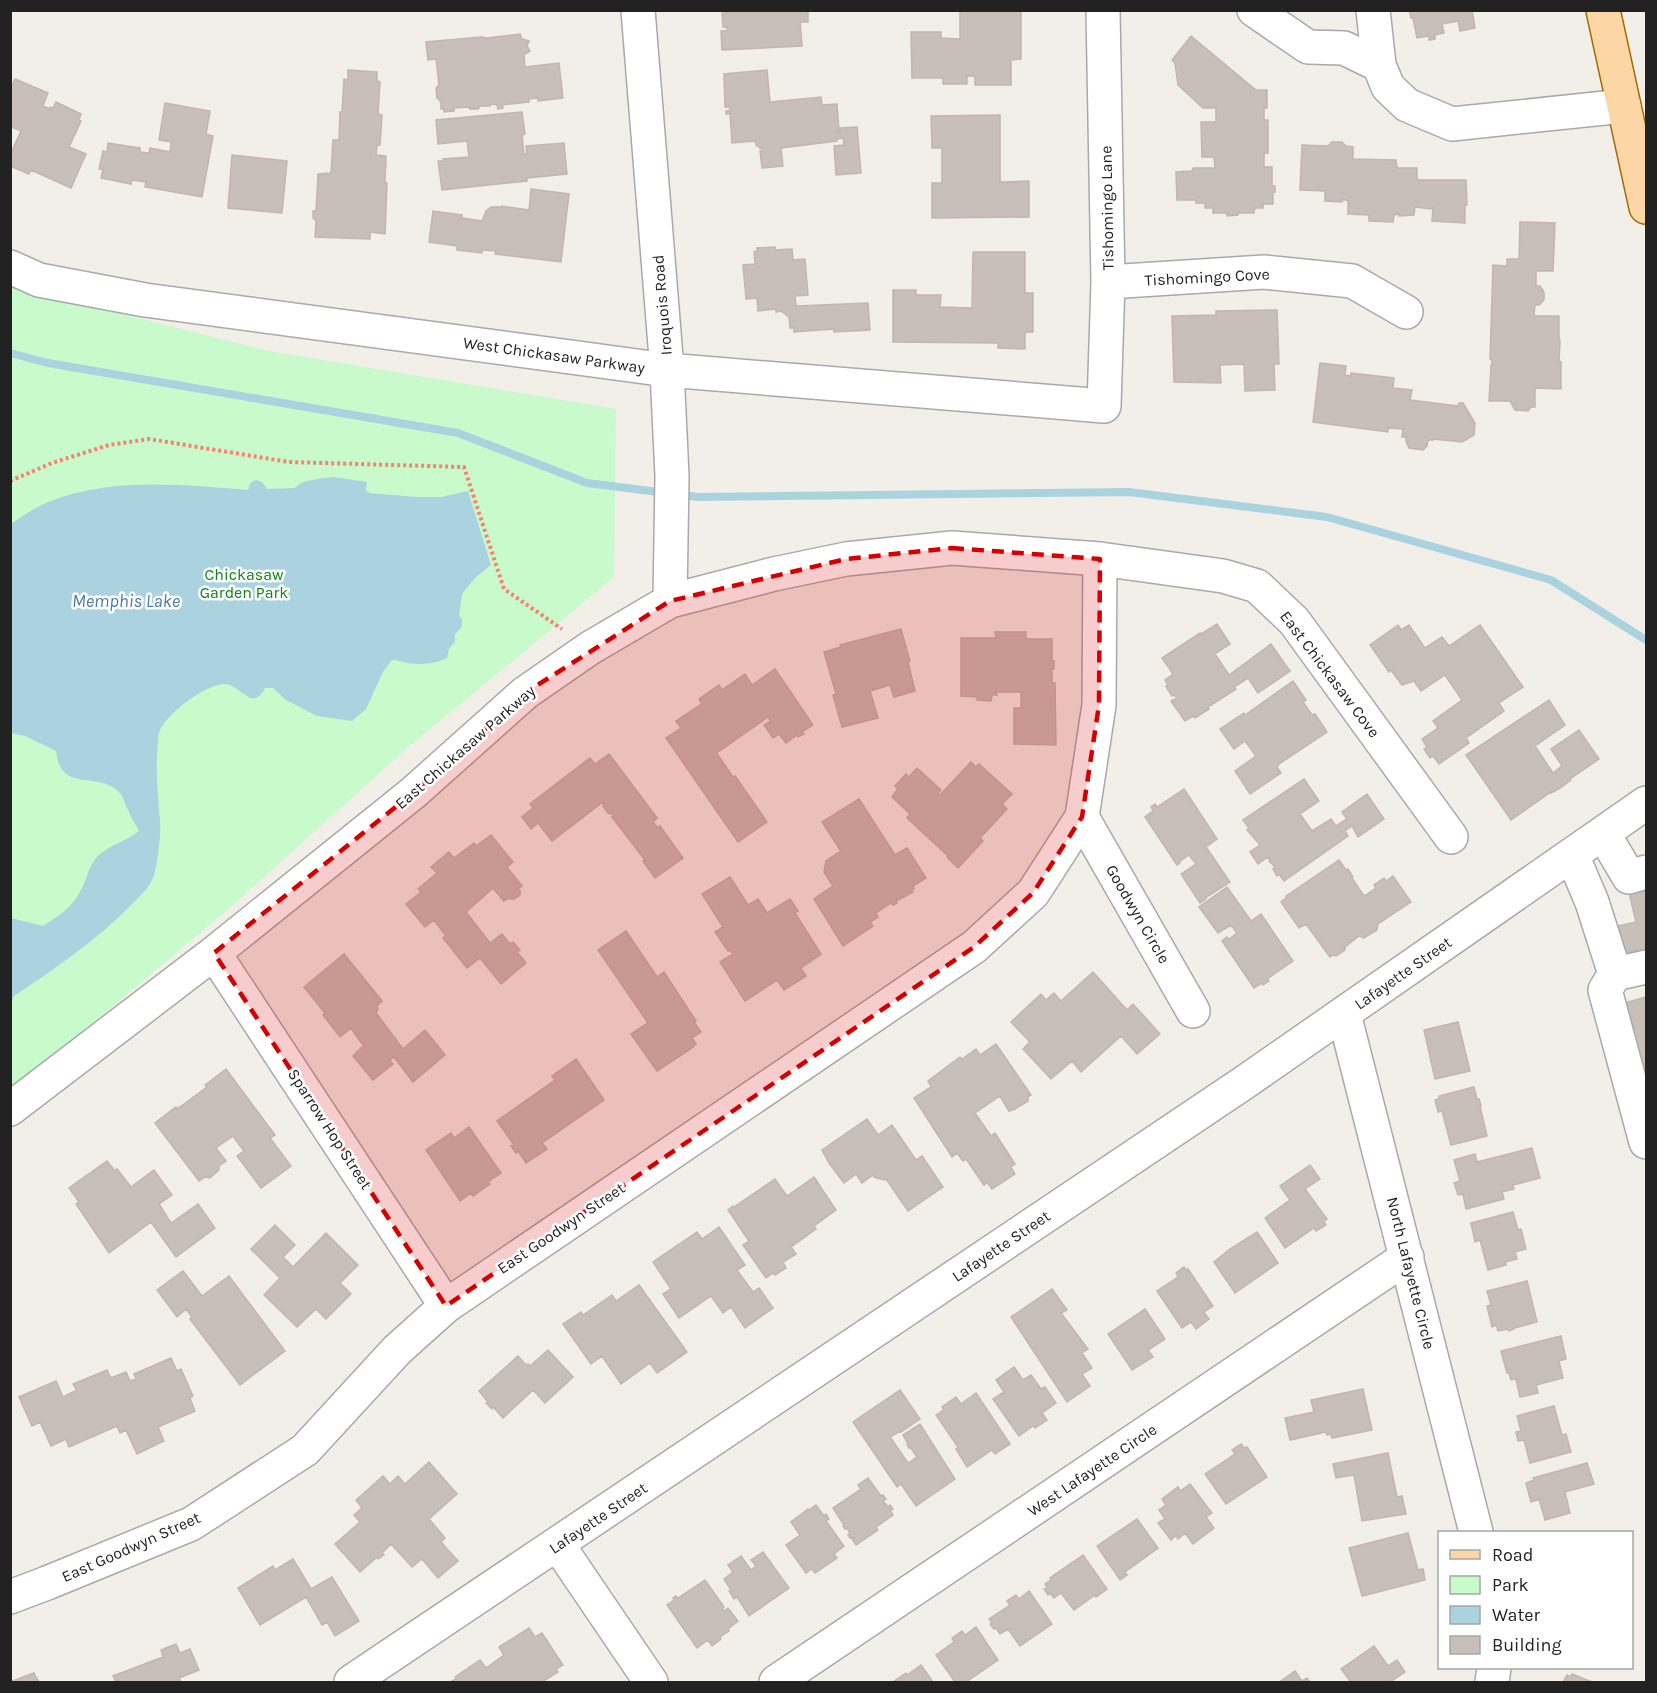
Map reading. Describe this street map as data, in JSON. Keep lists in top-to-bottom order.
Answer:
{
  "streets": {
    "street": [
      "Tishomingo Lane",
      "Tishomingo Cove",
      "Iroquois Road",
      "West Chickasaw Parkway",
      "East Chickasaw Cove",
      "East Chickasaw Parkway",
      "Goodwyn Circle",
      "Lafayette Street",
      "Sparrow Hop Street",
      "East Goodwyn Street",
      "North Lafayette Circle",
      "West Lafayette Circle"
    ]
  },
  "crossings": [
    ["Tishomingo Lane", "Tishomingo Cove"],
    ["Tishomingo Lane", "West Chickasaw Parkway"],
    ["Iroquois Road", "West Chickasaw Parkway"],
    ["Iroquois Road", "East Chickasaw Parkway"],
    ["East Chickasaw Cove", "East Chickasaw Parkway"],
    ["East Chickasaw Parkway", "Sparrow Hop Street"],
    ["Goodwyn Circle", "East Goodwyn Street"],
    ["Lafayette Street", "North Lafayette Circle"],
    ["Sparrow Hop Street", "East Goodwyn Street"],
    ["North Lafayette Circle", "West Lafayette Circle"]
  ],
  "water": ["Memphis Lake"],
  "parks": ["Chickasaw Garden Park"],
  "legend": [
    "Road",
    "Park",
    "Water",
    "Building"
  ]
}
